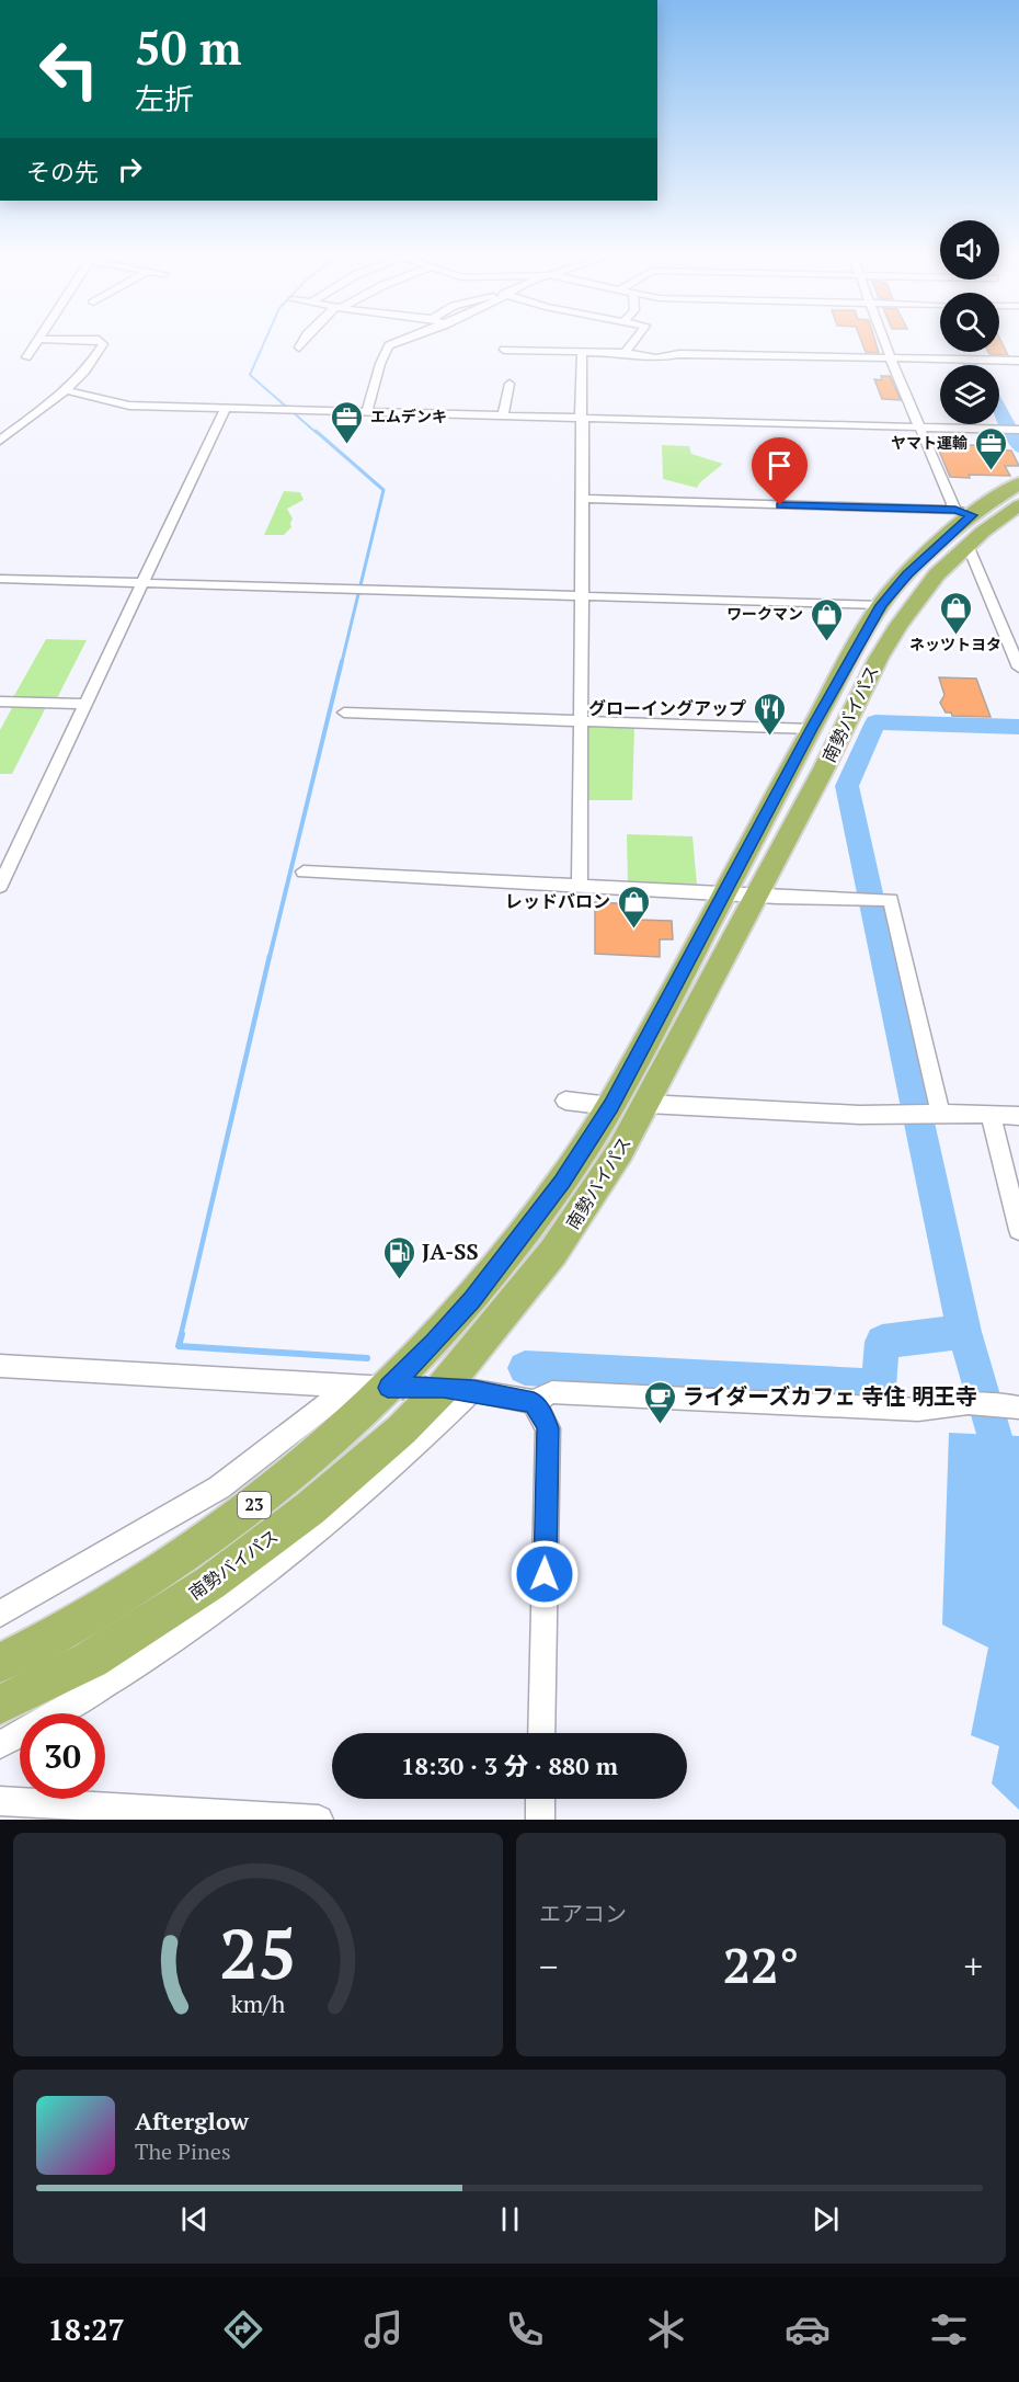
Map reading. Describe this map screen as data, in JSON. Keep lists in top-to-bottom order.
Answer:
{
  "streets": {
    "highway": ["南勢バイパス", "23"]
  },
  "places": {
    "office": ["エムデンキ", "ヤマト運輸"],
    "shop": ["ネッツトヨタ", "ワークマン", "レッドバロン"],
    "restaurant": ["グローイングアップ"],
    "fuel station": ["JA-SS"],
    "cafe": ["ライダーズカフェ 寺住 明王寺"]
  },
  "page": {
    "turn": ["50 m", "左折"],
    "then": "その先",
    "limit": "30",
    "trip": "18:30 · 3 分 · 880 m",
    "tile": "エアコン",
    "heat": ["−", "22°", "+"],
    "song": ["Afterglow", "The Pines"],
    "tabs": "18:27",
    "gauge": ["25", "km/h"]
  }
}
